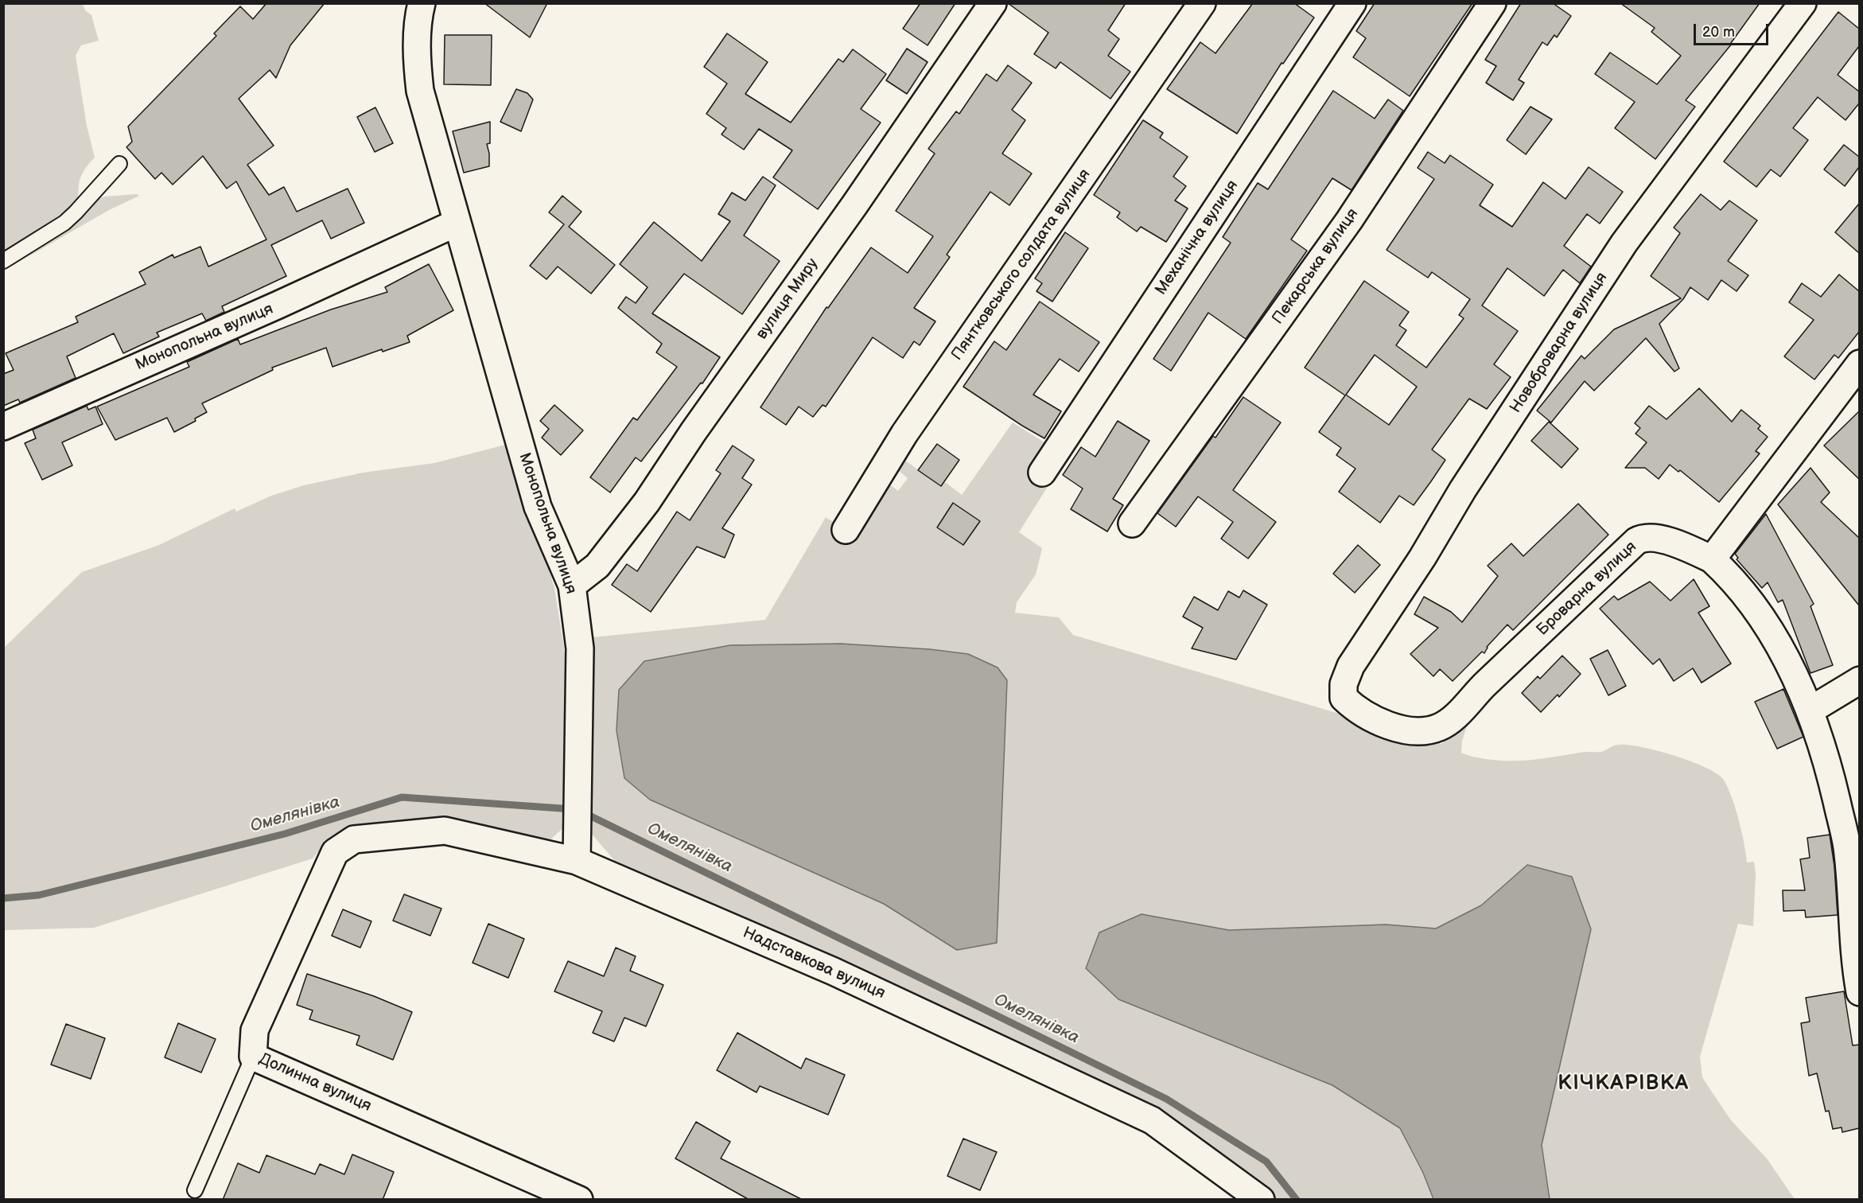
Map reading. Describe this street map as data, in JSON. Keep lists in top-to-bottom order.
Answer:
{
  "streets": {
    "street": [
      "Механічна вулиця",
      "Пянтковського солдата вулиця",
      "Пекарська вулиця",
      "вулиця Миру",
      "Монопольна вулиця",
      "Новоброварна вулиця",
      "Броварна вулиця",
      "Надставкова вулиця",
      "Долинна вулиця"
    ]
  },
  "crossings": [
    ["вулиця Миру", "Монопольна вулиця"],
    ["Монопольна вулиця", "Надставкова вулиця"],
    ["Новоброварна вулиця", "Броварна вулиця"],
    ["Надставкова вулиця", "Долинна вулиця"]
  ],
  "districts": ["КІЧКАРІВКА"],
  "water": ["Омелянівка"],
  "scale_bar": "20 m"
}
